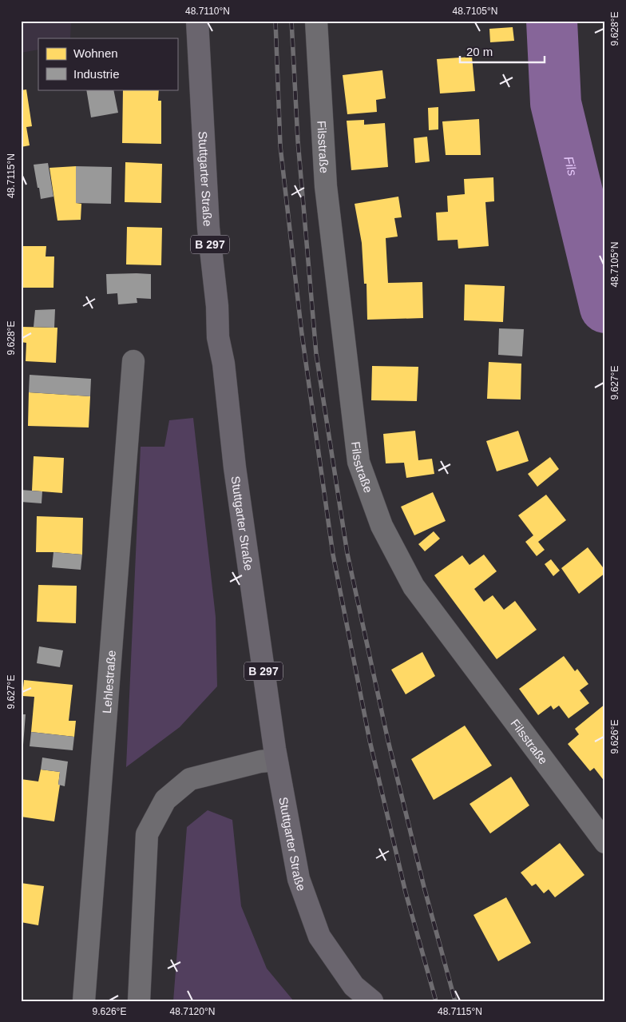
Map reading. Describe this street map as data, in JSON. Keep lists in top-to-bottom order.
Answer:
{
  "streets": {
    "main road": ["Stuttgarter Straße", "B 297"],
    "street": ["Filsstraße", "Lehlestraße"]
  },
  "water": ["Fils"],
  "legend": ["Wohnen", "Industrie"],
  "scale_bar": "20 m",
  "coordinates": [
    "48.7110°N",
    "48.7105°N",
    "9.628°E",
    "48.7115°N",
    "9.627°E",
    "9.626°E",
    "48.7120°N"
  ]
}
